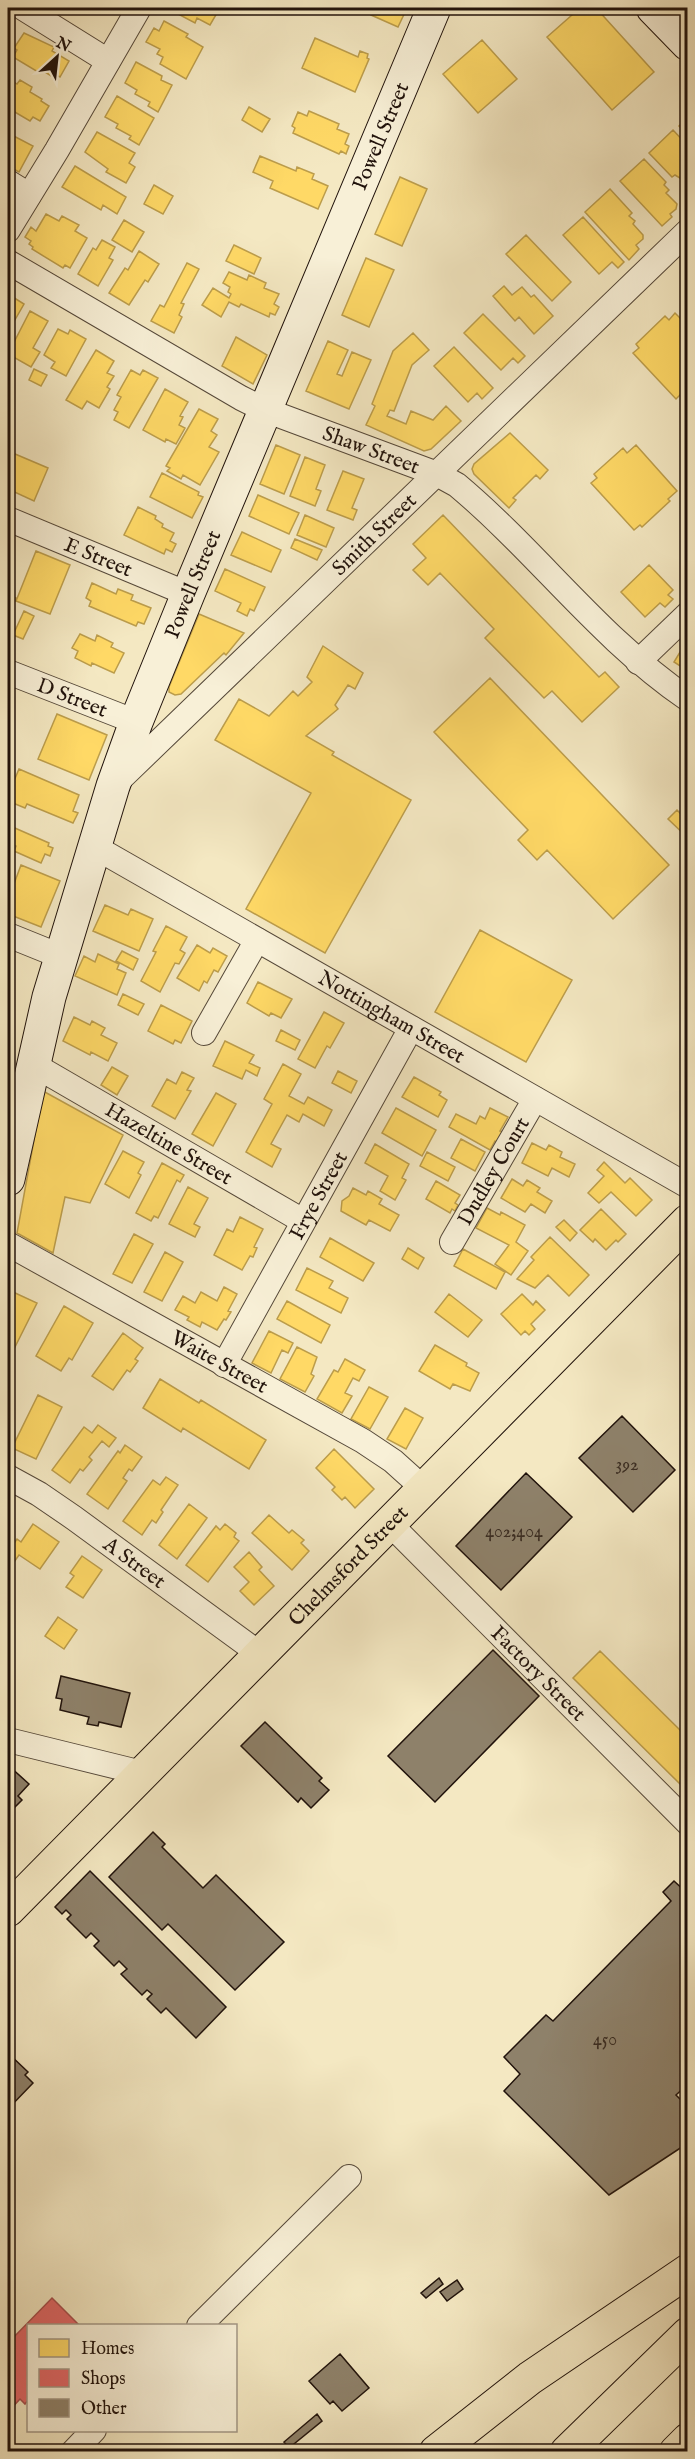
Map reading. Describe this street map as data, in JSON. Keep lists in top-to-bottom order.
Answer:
{
  "streets": {
    "main road": ["Chelmsford Street"],
    "street": [
      "Powell Street",
      "Shaw Street",
      "Smith Street",
      "E Street",
      "D Street",
      "Nottingham Street",
      "Hazeltine Street",
      "Dudley Court",
      "Frye Street",
      "Waite Street",
      "A Street",
      "Factory Street"
    ]
  },
  "crossings": [
    ["Powell Street", "Shaw Street"],
    ["Powell Street", "Smith Street"],
    ["Powell Street", "E Street"],
    ["Powell Street", "D Street"],
    ["Powell Street", "Nottingham Street"],
    ["Powell Street", "Hazeltine Street"],
    ["Shaw Street", "Smith Street"],
    ["Nottingham Street", "Dudley Court"],
    ["Nottingham Street", "Frye Street"],
    ["Hazeltine Street", "Frye Street"],
    ["Frye Street", "Waite Street"],
    ["Waite Street", "Chelmsford Street"],
    ["A Street", "Chelmsford Street"],
    ["Chelmsford Street", "Factory Street"]
  ],
  "house_numbers": ["392", "402;404", "450"],
  "legend": ["Homes", "Shops", "Other"],
  "north": "top right"
}
